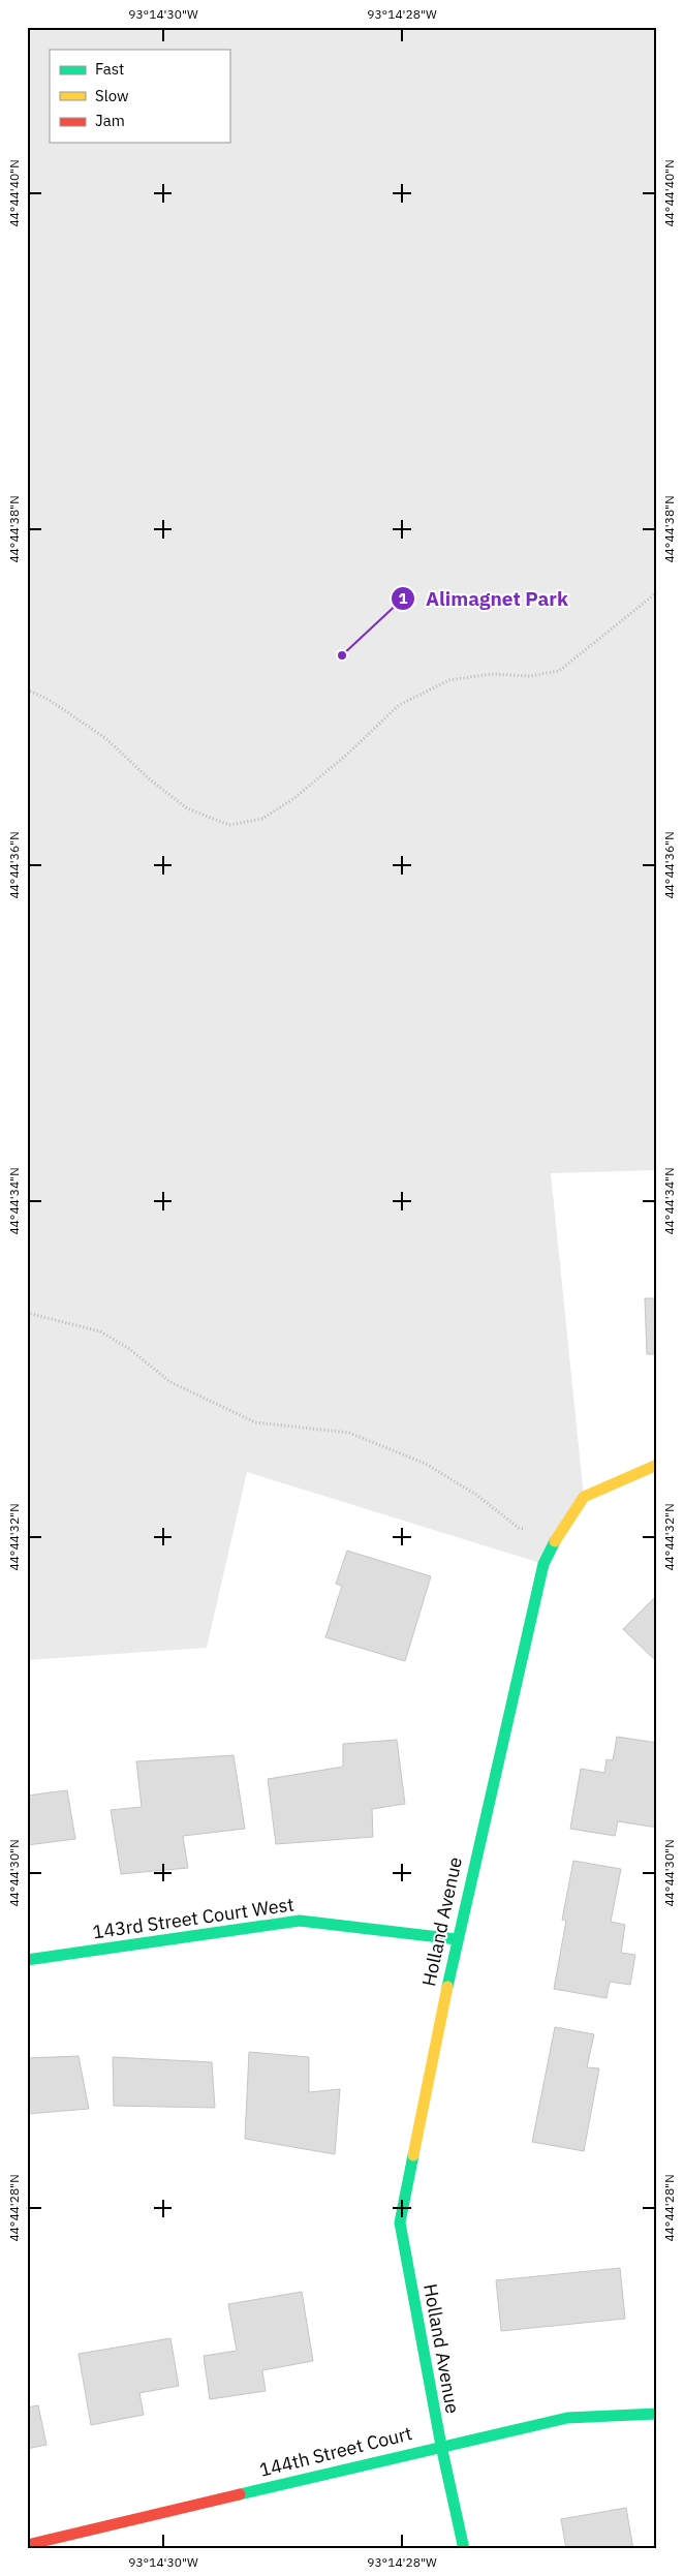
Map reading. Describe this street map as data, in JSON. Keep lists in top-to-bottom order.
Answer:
{
  "streets": {
    "street": ["143rd Street Court West", "Holland Avenue", "144th Street Court"]
  },
  "crossings": [
    ["143rd Street Court West", "Holland Avenue"],
    ["Holland Avenue", "144th Street Court"]
  ],
  "places": ["Alimagnet Park"],
  "legend": ["Fast", "Slow", "Jam"],
  "coordinates": [
    "93°14'30\"W",
    "93°14'28\"W",
    "44°44'40\"N",
    "44°44'38\"N",
    "44°44'36\"N",
    "44°44'34\"N",
    "44°44'32\"N",
    "44°44'30\"N",
    "44°44'28\"N"
  ]
}
